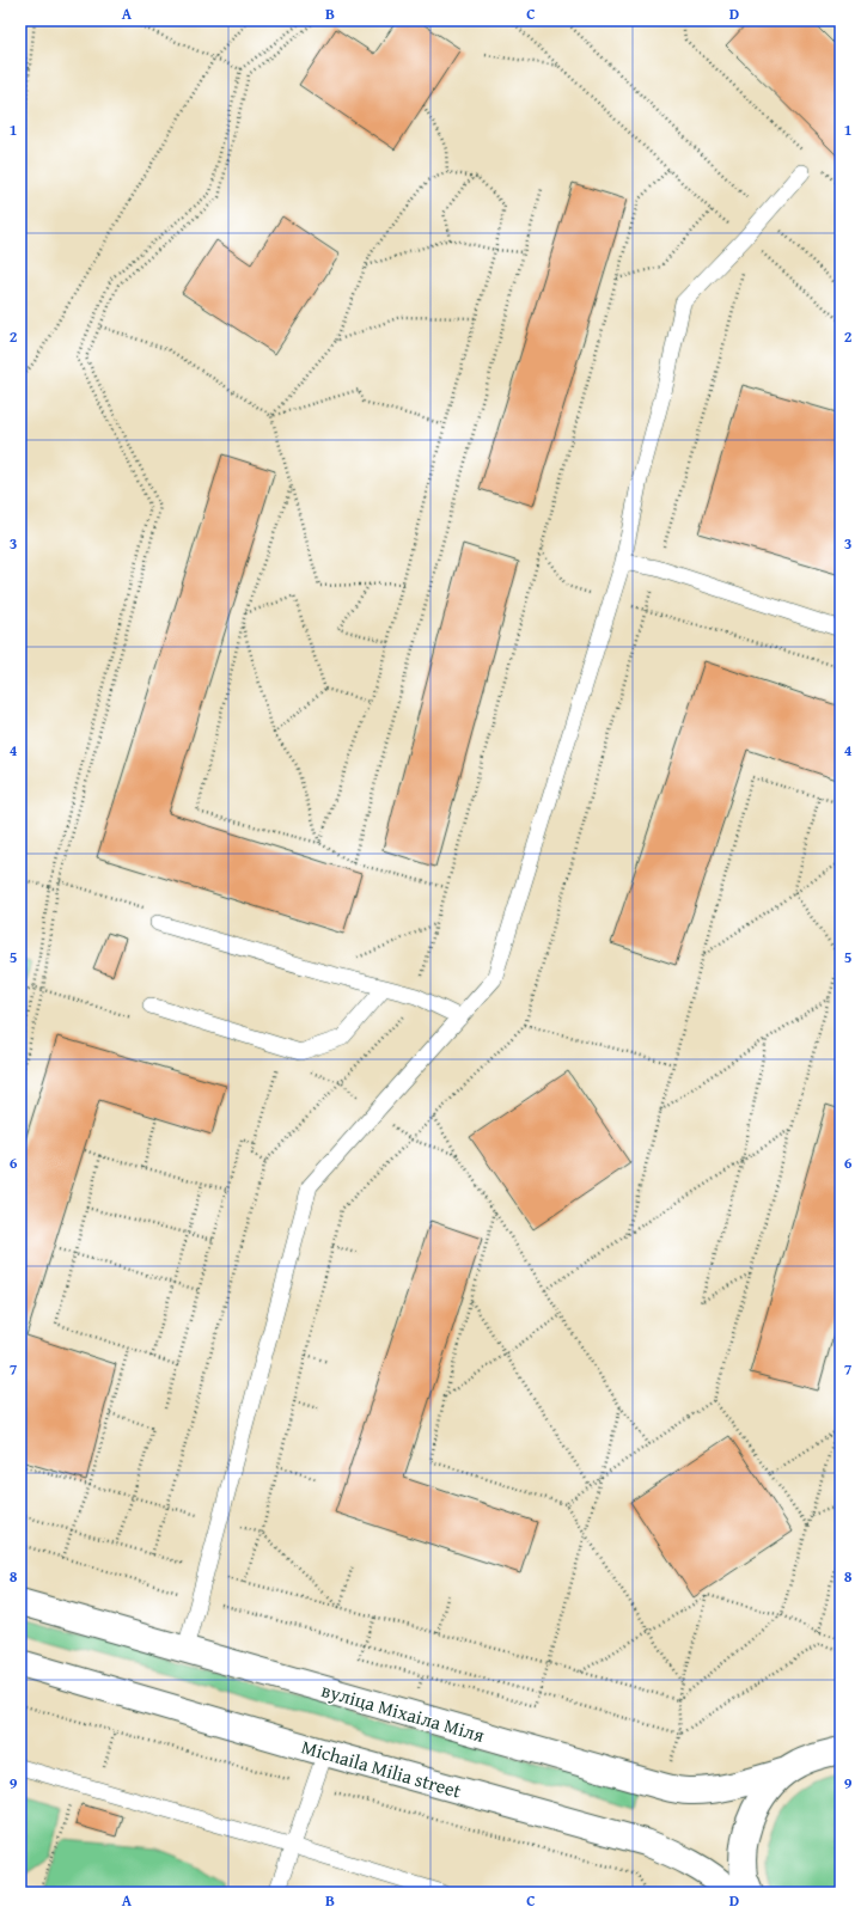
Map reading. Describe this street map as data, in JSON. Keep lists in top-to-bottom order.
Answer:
{
  "streets": {
    "street": ["вуліца Міхаіла Міля", "Michaila Milia street"]
  },
  "grid": {
    "columns": [
      "A",
      "B",
      "C",
      "D"
    ],
    "rows": [
      "1",
      "2",
      "3",
      "4",
      "5",
      "6",
      "7",
      "8",
      "9"
    ]
  }
}
